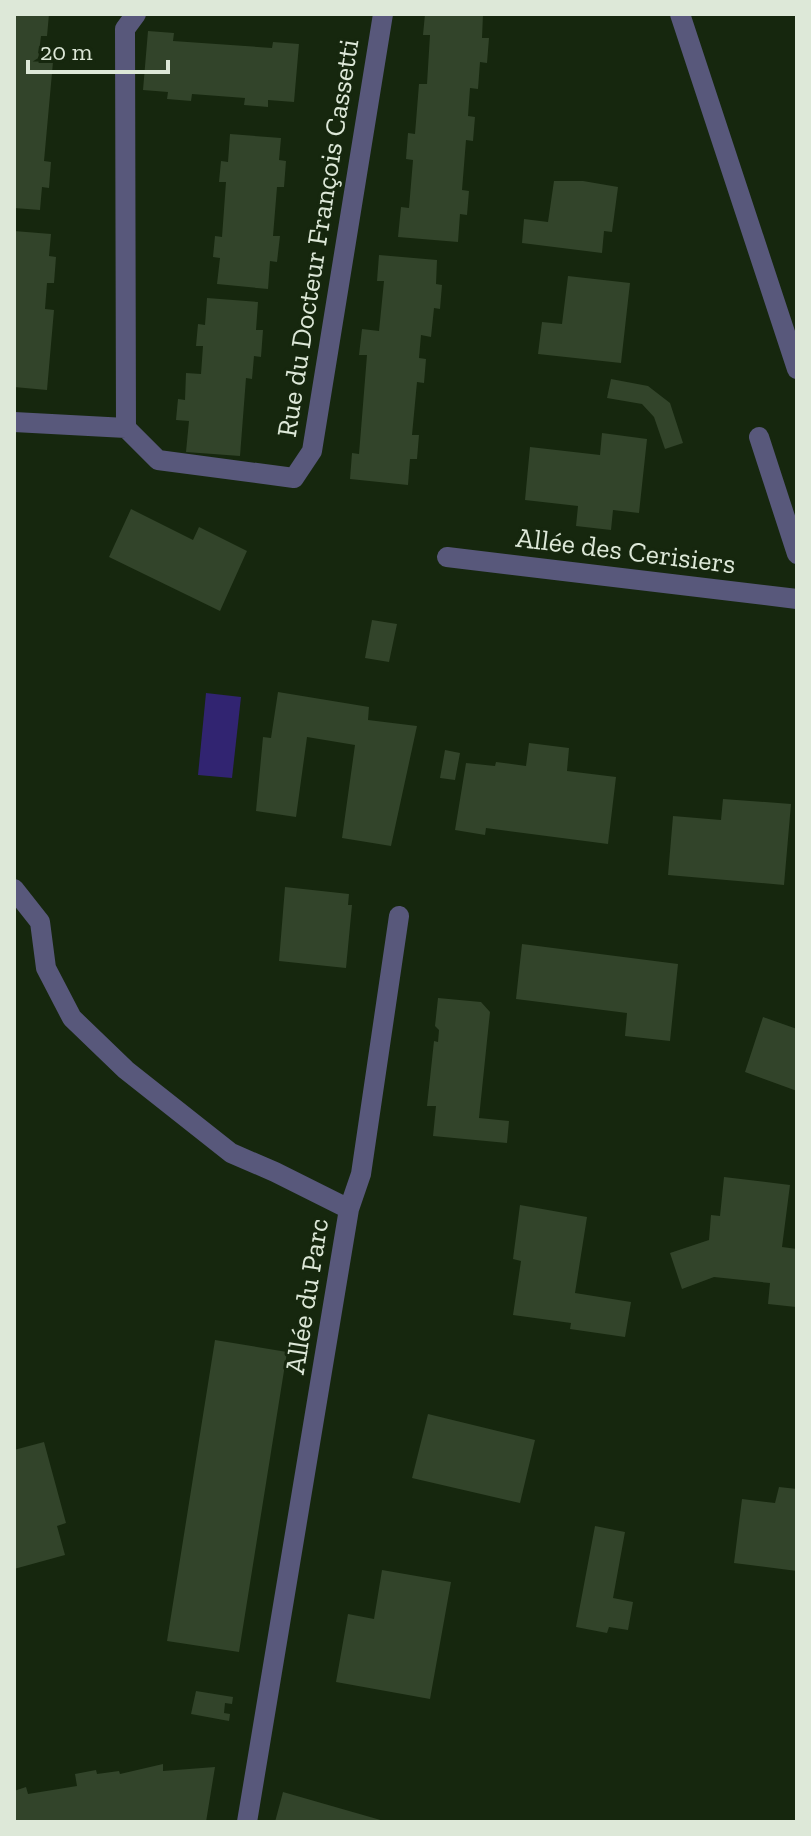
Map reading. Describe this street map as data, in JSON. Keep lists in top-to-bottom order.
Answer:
{
  "streets": {
    "street": ["Rue du Docteur François Cassetti", "Allée des Cerisiers", "Allée du Parc"]
  },
  "scale_bar": "20 m"
}
